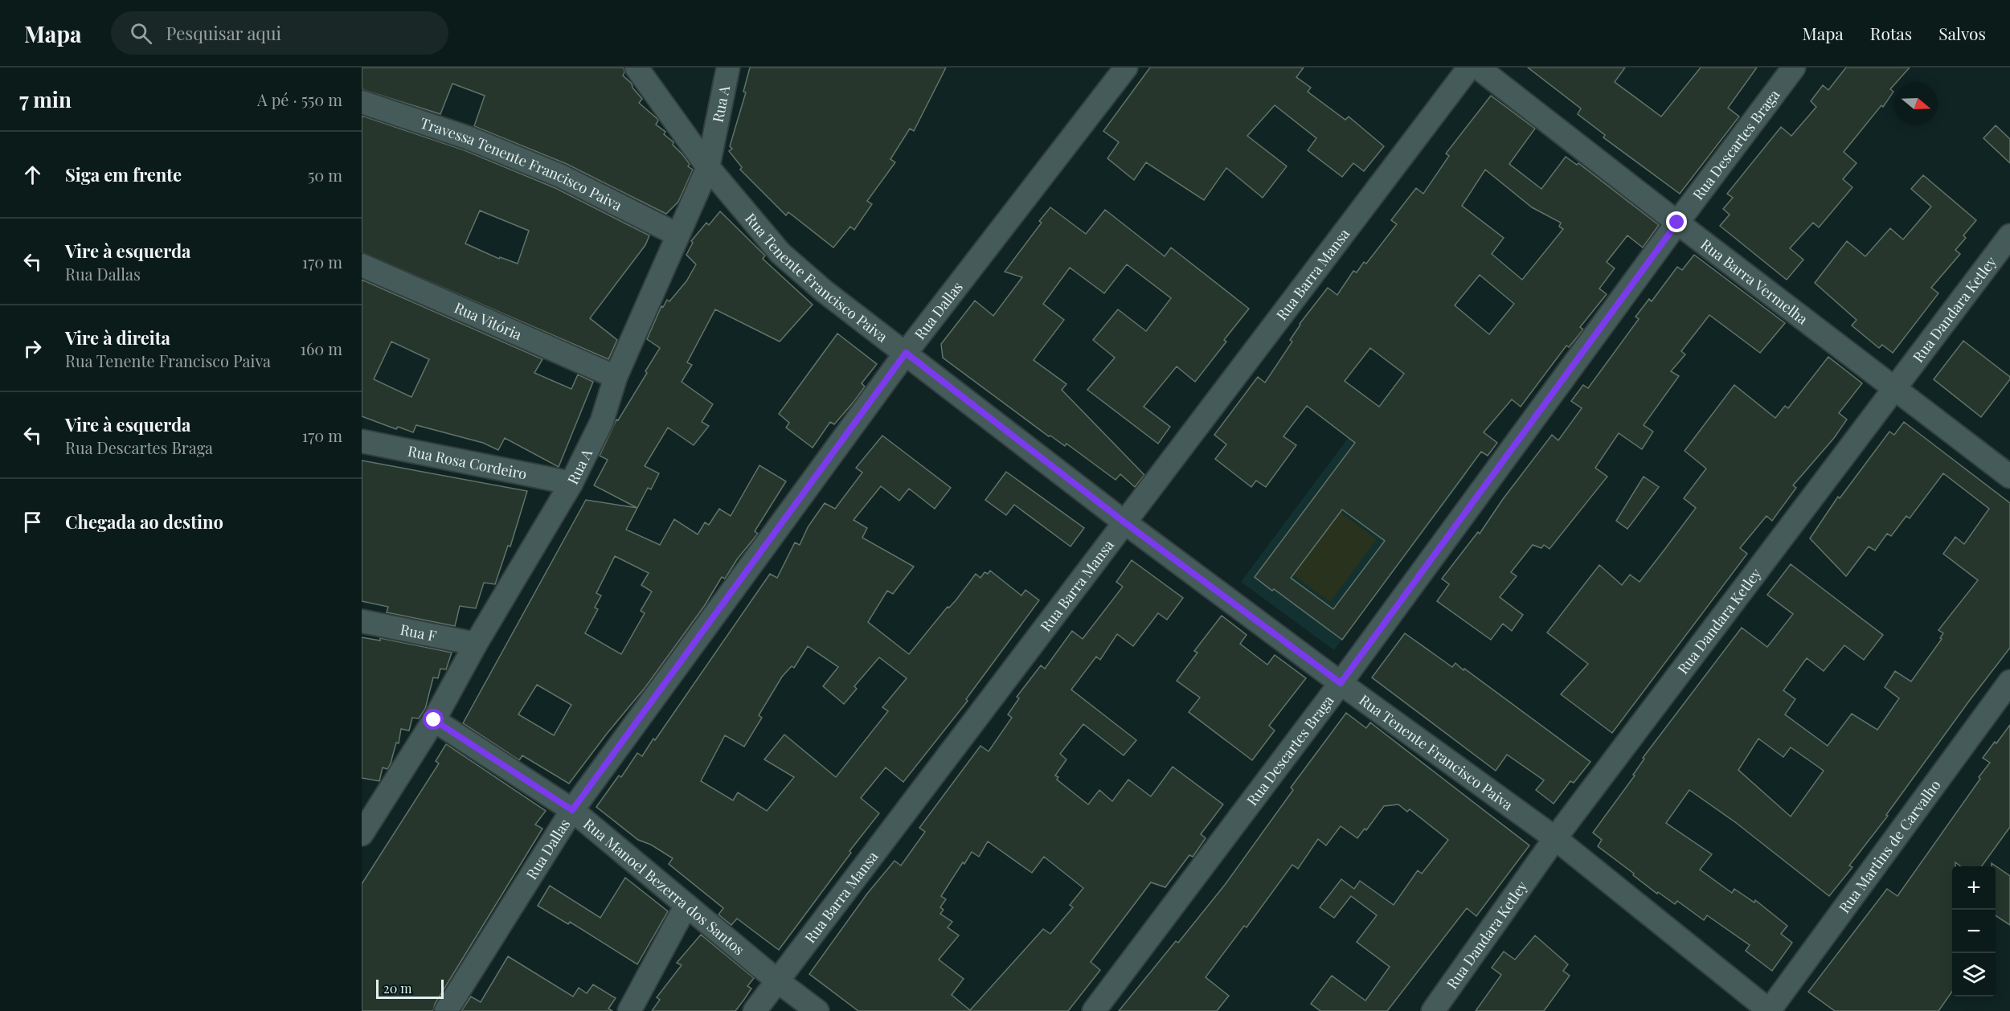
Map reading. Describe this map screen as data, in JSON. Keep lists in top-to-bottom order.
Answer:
{
  "streets": {
    "street": [
      "Rua A",
      "Rua Descartes Braga",
      "Travessa Tenente Francisco Paiva",
      "Rua Barra Mansa",
      "Rua Tenente Francisco Paiva",
      "Rua Barra Vermelha",
      "Rua Dandara Ketley",
      "Rua Dallas",
      "Rua Vitória",
      "Rua Rosa Cordeiro",
      "Rua F",
      "Rua Martins de Carvalho",
      "Rua Manoel Bezerra dos Santos"
    ]
  },
  "crossings": [
    ["Rua A", "Travessa Tenente Francisco Paiva"],
    ["Rua A", "Rua Tenente Francisco Paiva"],
    ["Rua A", "Rua Vitória"],
    ["Rua A", "Rua Rosa Cordeiro"],
    ["Rua A", "Rua F"],
    ["Rua A", "Rua Manoel Bezerra dos Santos"],
    ["Rua Descartes Braga", "Rua Tenente Francisco Paiva"],
    ["Rua Descartes Braga", "Rua Barra Vermelha"],
    ["Rua Barra Mansa", "Rua Tenente Francisco Paiva"],
    ["Rua Barra Mansa", "Rua Manoel Bezerra dos Santos"],
    ["Rua Tenente Francisco Paiva", "Rua Dandara Ketley"],
    ["Rua Tenente Francisco Paiva", "Rua Dallas"],
    ["Rua Tenente Francisco Paiva", "Rua Martins de Carvalho"],
    ["Rua Barra Vermelha", "Rua Dandara Ketley"],
    ["Rua Dallas", "Rua Manoel Bezerra dos Santos"]
  ],
  "scale_bar": "20 m",
  "north": "right",
  "page": {
    "header": "Mapa",
    "search": "Pesquisar aqui",
    "nav": ["Mapa", "Rotas", "Salvos"],
    "heading": ["7 min", "A pé · 550 m"],
    "list": [
      ["Siga em frente", "50 m"],
      ["Vire à esquerda", "Rua Dallas", "170 m"],
      ["Vire à direita", "Rua Tenente Francisco Paiva", "160 m"],
      ["Vire à esquerda", "Rua Descartes Braga", "170 m"],
      "Chegada ao destino"
    ],
    "map_buttons": ["+", "−"],
    "scale": "20 m"
  }
}
